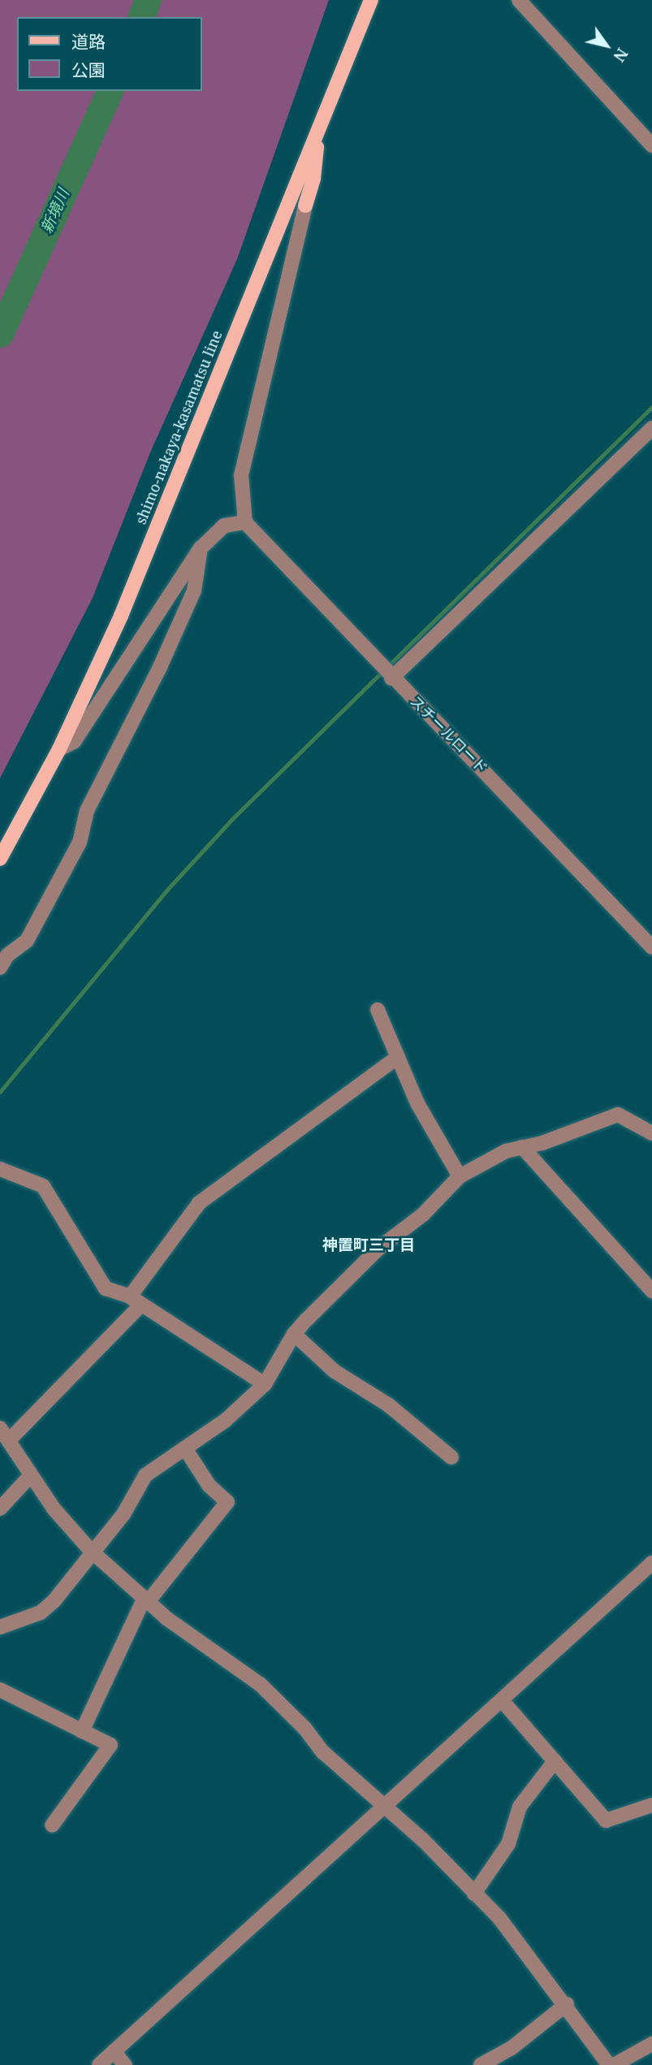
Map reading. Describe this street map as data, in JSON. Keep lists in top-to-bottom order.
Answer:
{
  "streets": {
    "main road": ["shimo-nakaya-kasamatsu line"],
    "street": ["スチールロード"]
  },
  "districts": ["神置町三丁目"],
  "water": ["新境川"],
  "legend": ["道路", "公園"],
  "north": "bottom right"
}
